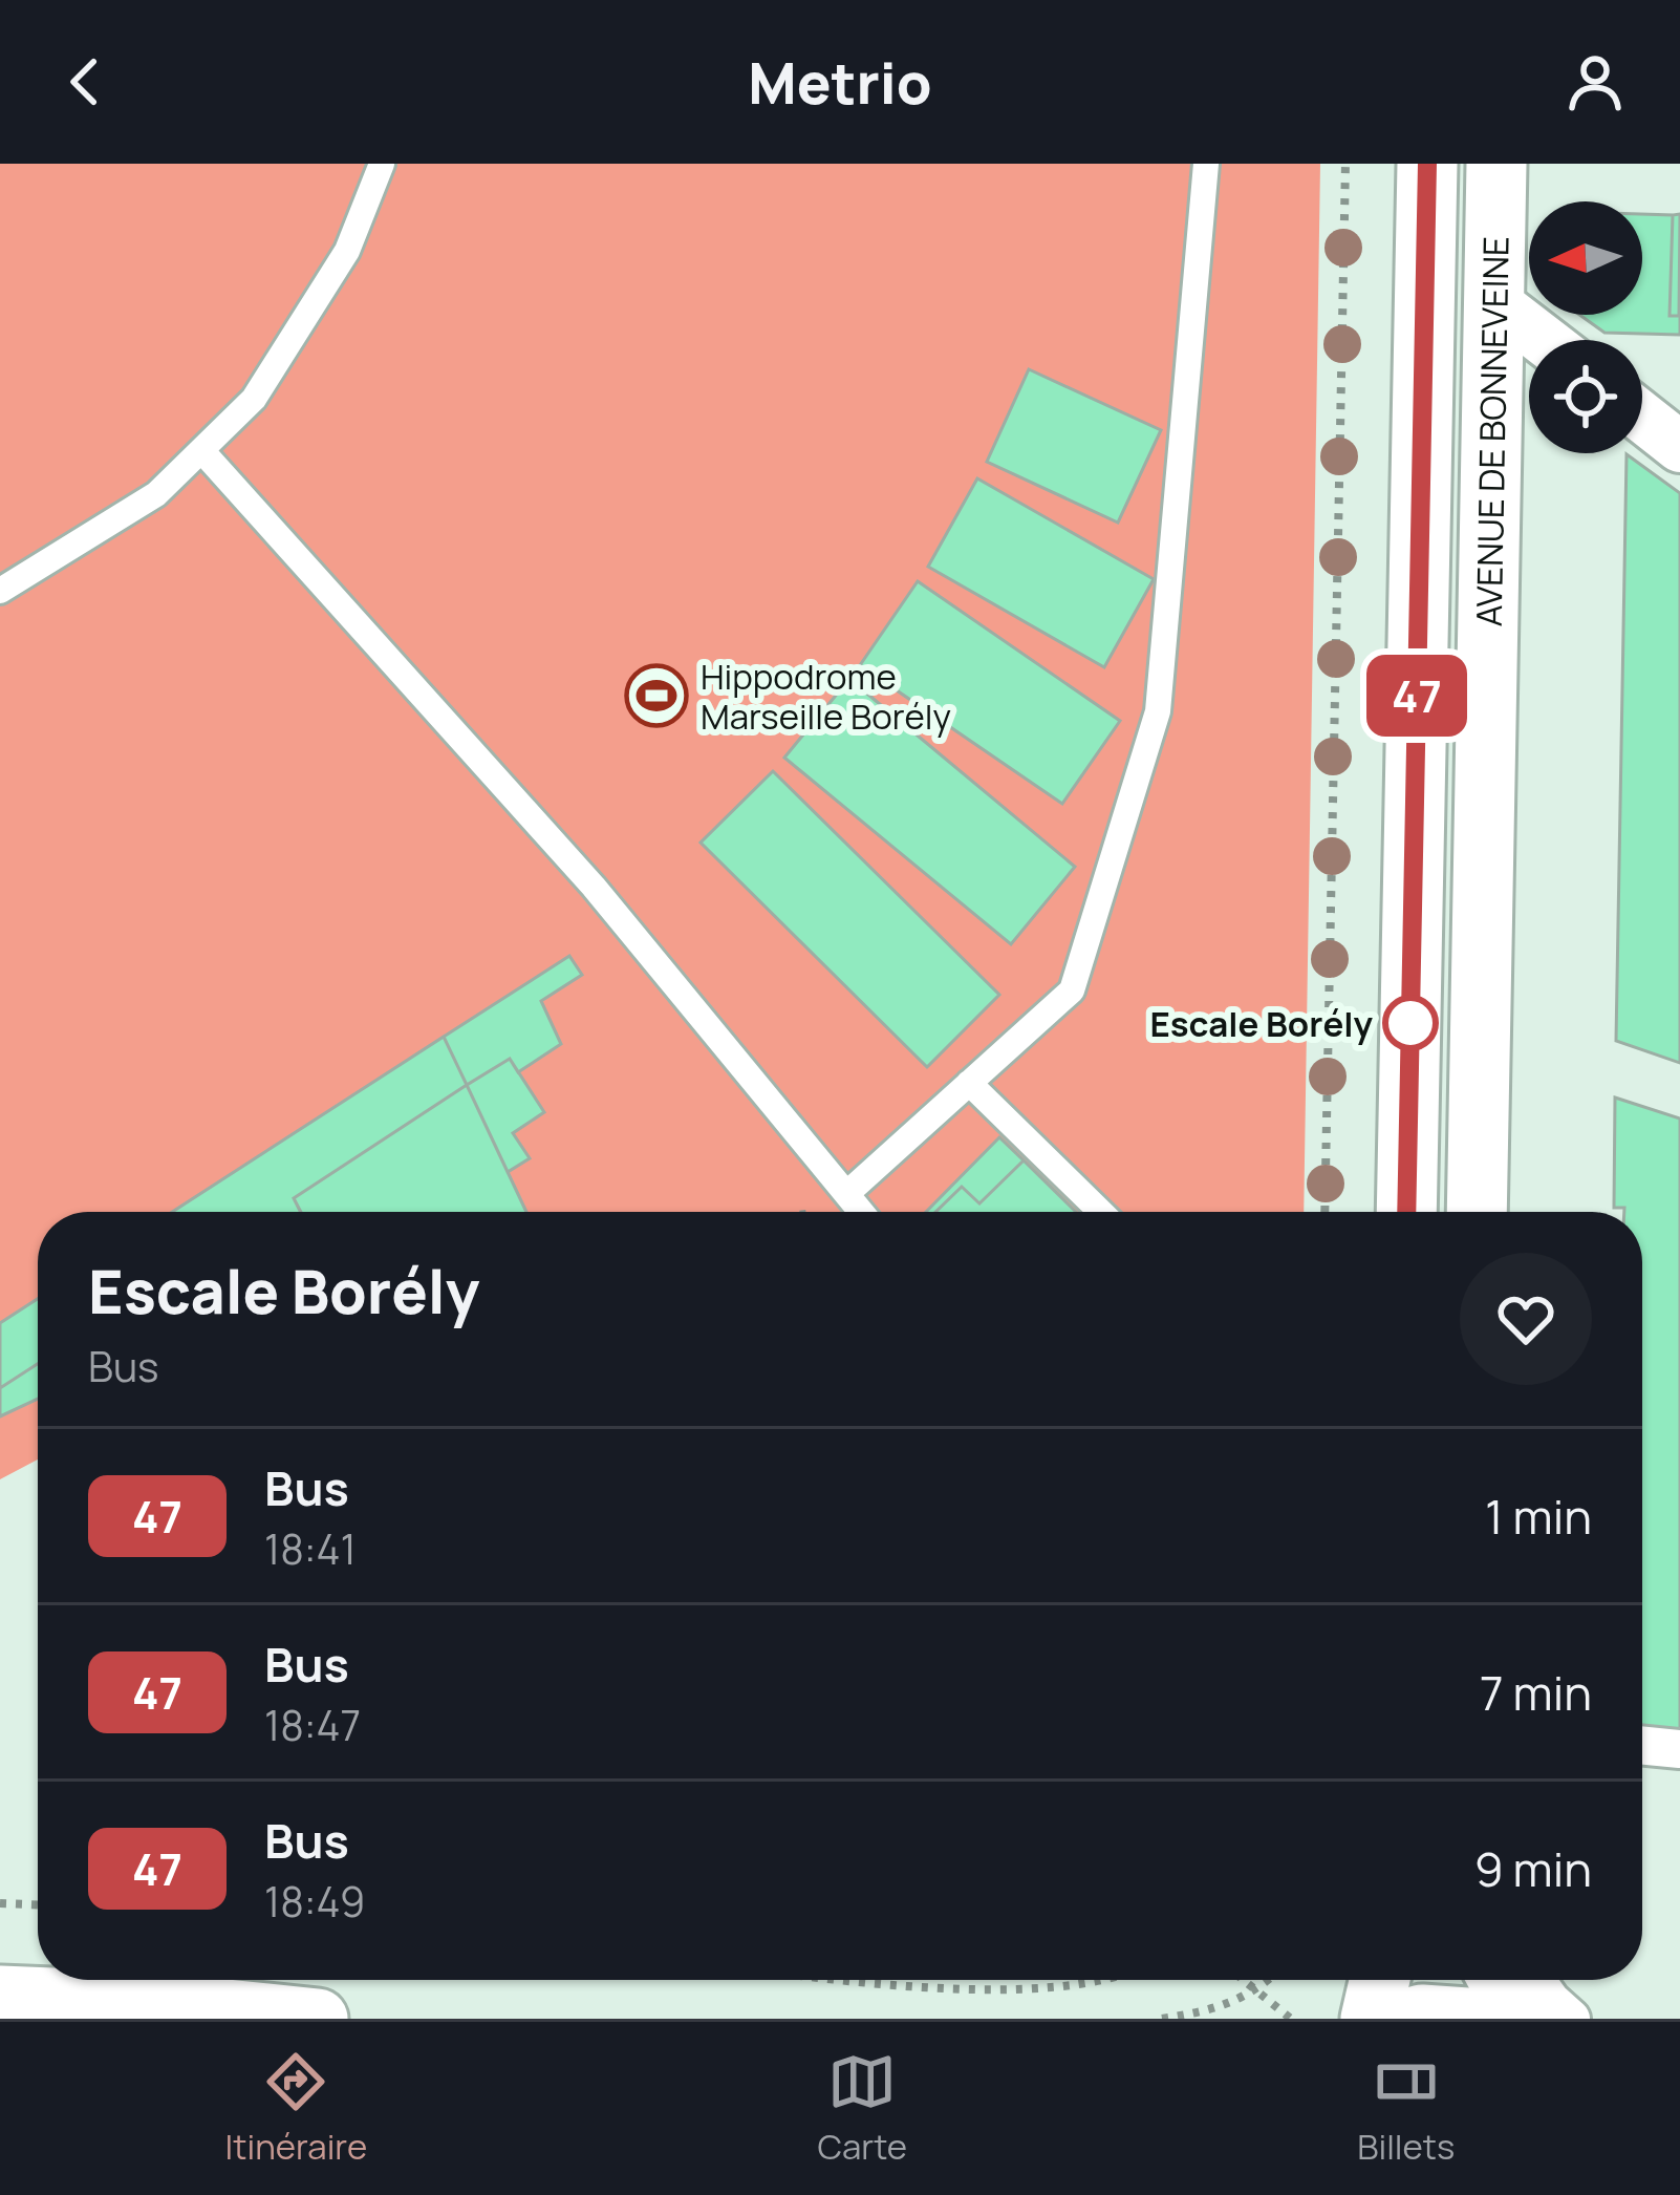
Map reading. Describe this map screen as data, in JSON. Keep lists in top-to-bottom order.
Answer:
{
  "streets": {
    "street": ["AVENUE DE BONNEVEINE"]
  },
  "places": {
    "sports": ["Hippodrome Marseille Borély"],
    "other": ["Escale Borély"]
  },
  "lines": ["bus line 47"],
  "north": "left",
  "page": {
    "header": "Metrio",
    "on_map": "47",
    "heading": ["Escale Borély", "Bus"],
    "list": [
      {
        "mark": "47",
        "name": "Bus",
        "note": "18:41",
        "value": "1 min"
      },
      {
        "mark": "47",
        "name": "Bus",
        "note": "18:47",
        "value": "7 min"
      },
      {
        "mark": "47",
        "name": "Bus",
        "note": "18:49",
        "value": "9 min"
      }
    ],
    "tabs": ["Itinéraire", "Carte", "Billets"]
  }
}
